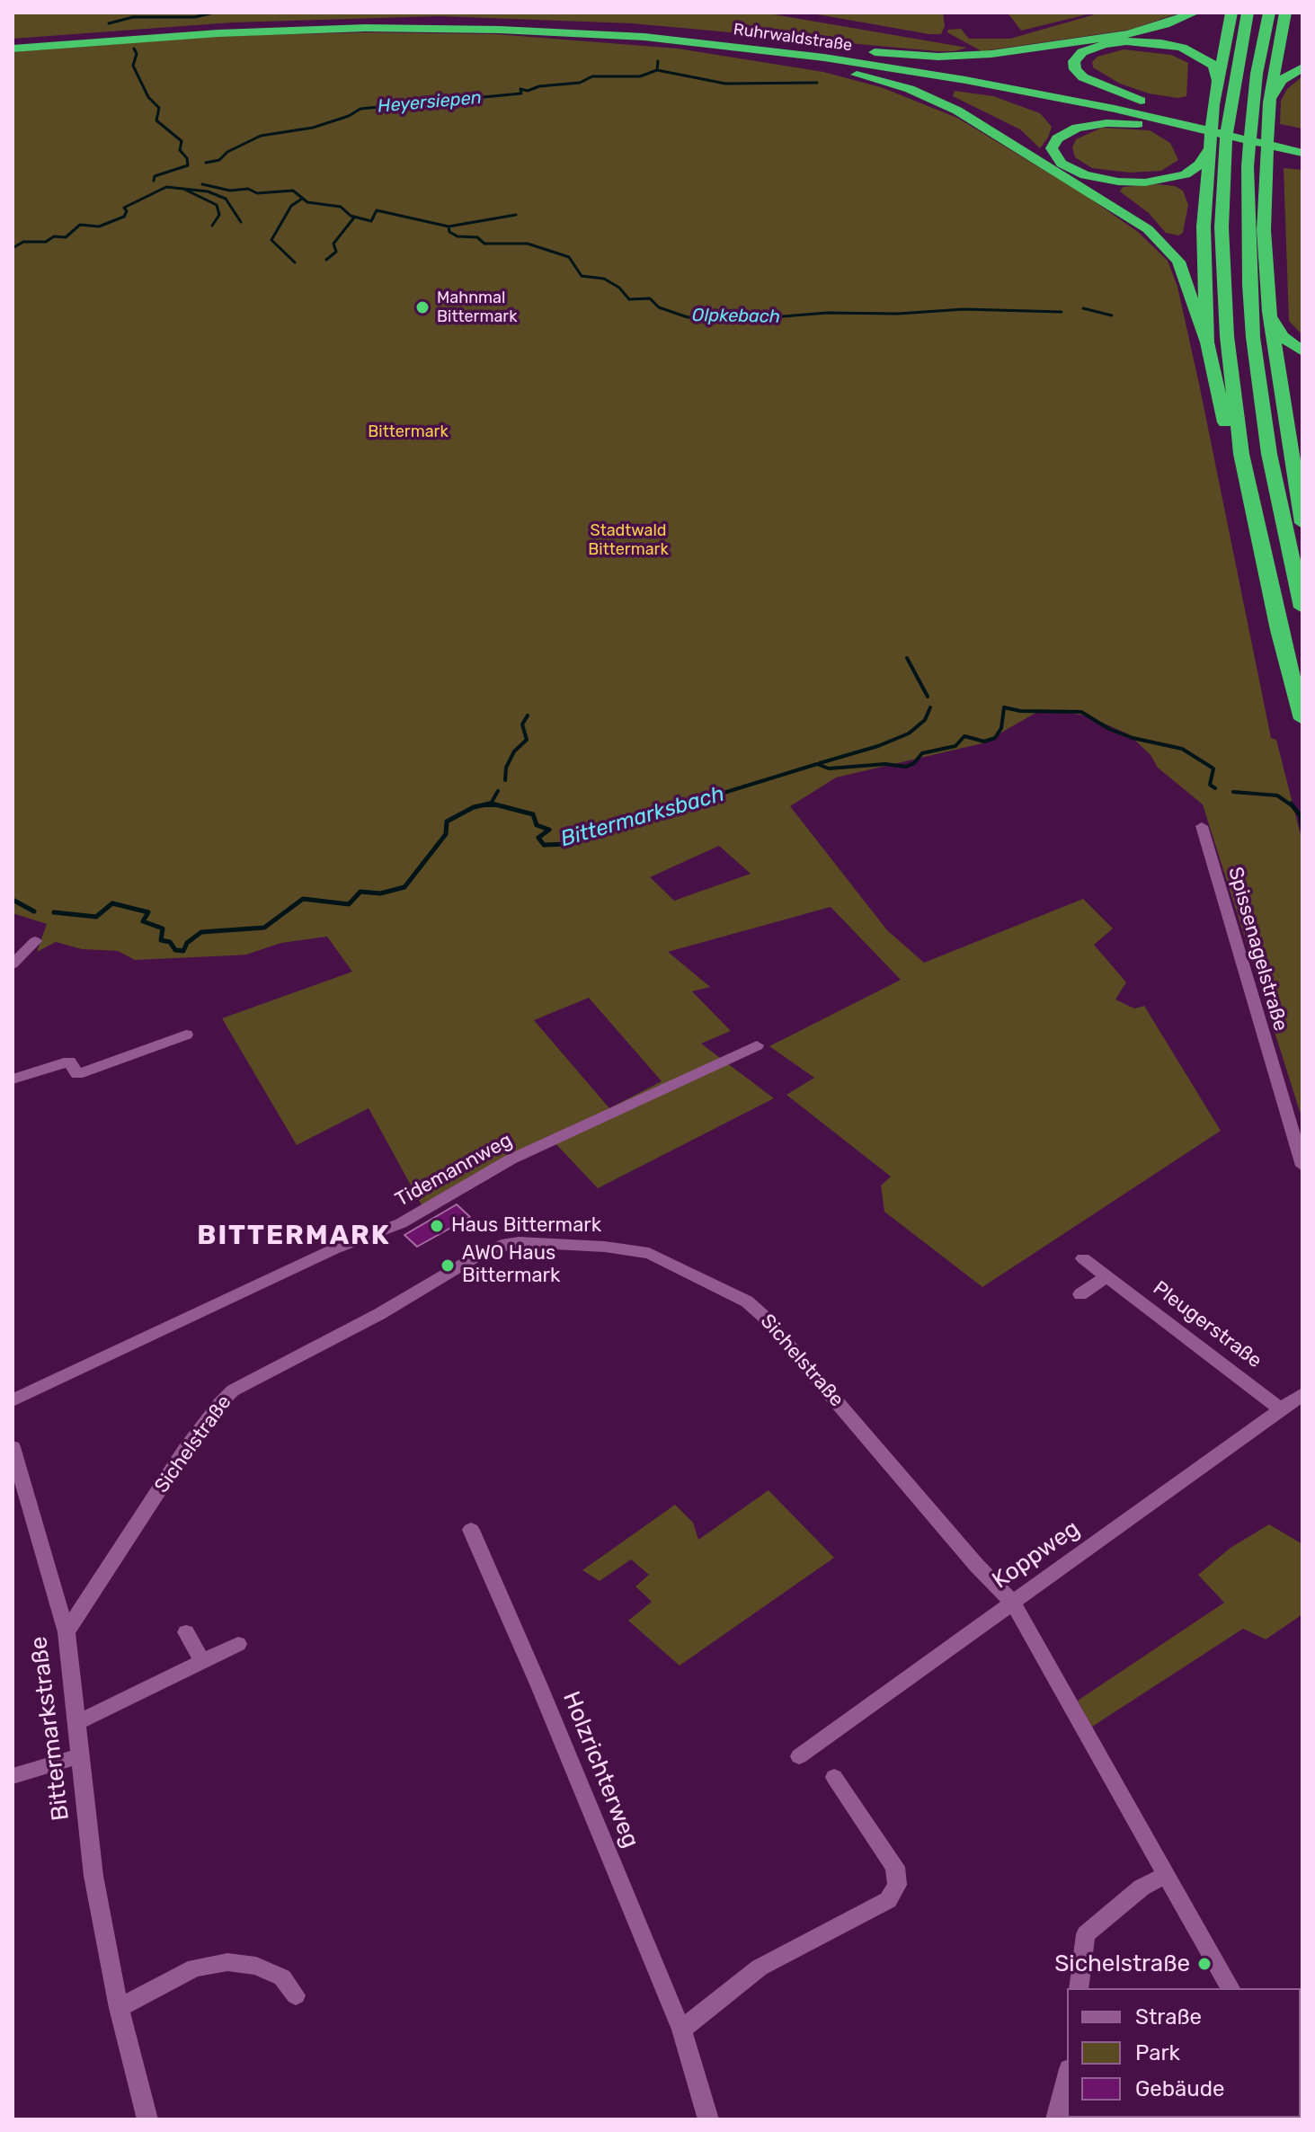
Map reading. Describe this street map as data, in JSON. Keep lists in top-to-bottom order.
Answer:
{
  "streets": {
    "highway": ["Ruhrwaldstraße"],
    "street": [
      "Spissenagelstraße",
      "Tidemannweg",
      "Pleugerstraße",
      "Sichelstraße",
      "Koppweg",
      "Bittermarkstraße",
      "Holzrichterweg"
    ]
  },
  "crossings": [
    ["Pleugerstraße", "Koppweg"],
    ["Sichelstraße", "Koppweg"],
    ["Sichelstraße", "Bittermarkstraße"]
  ],
  "districts": ["BITTERMARK"],
  "water": ["Heyersiepen", "Olpkebach", "Bittermarksbach"],
  "parks": ["Bittermark", "Stadtwald Bittermark"],
  "places": [
    "Mahnmal Bittermark",
    "Haus Bittermark",
    "AWO Haus Bittermark",
    "Sichelstraße"
  ],
  "legend": ["Straße", "Park", "Gebäude"]
}
